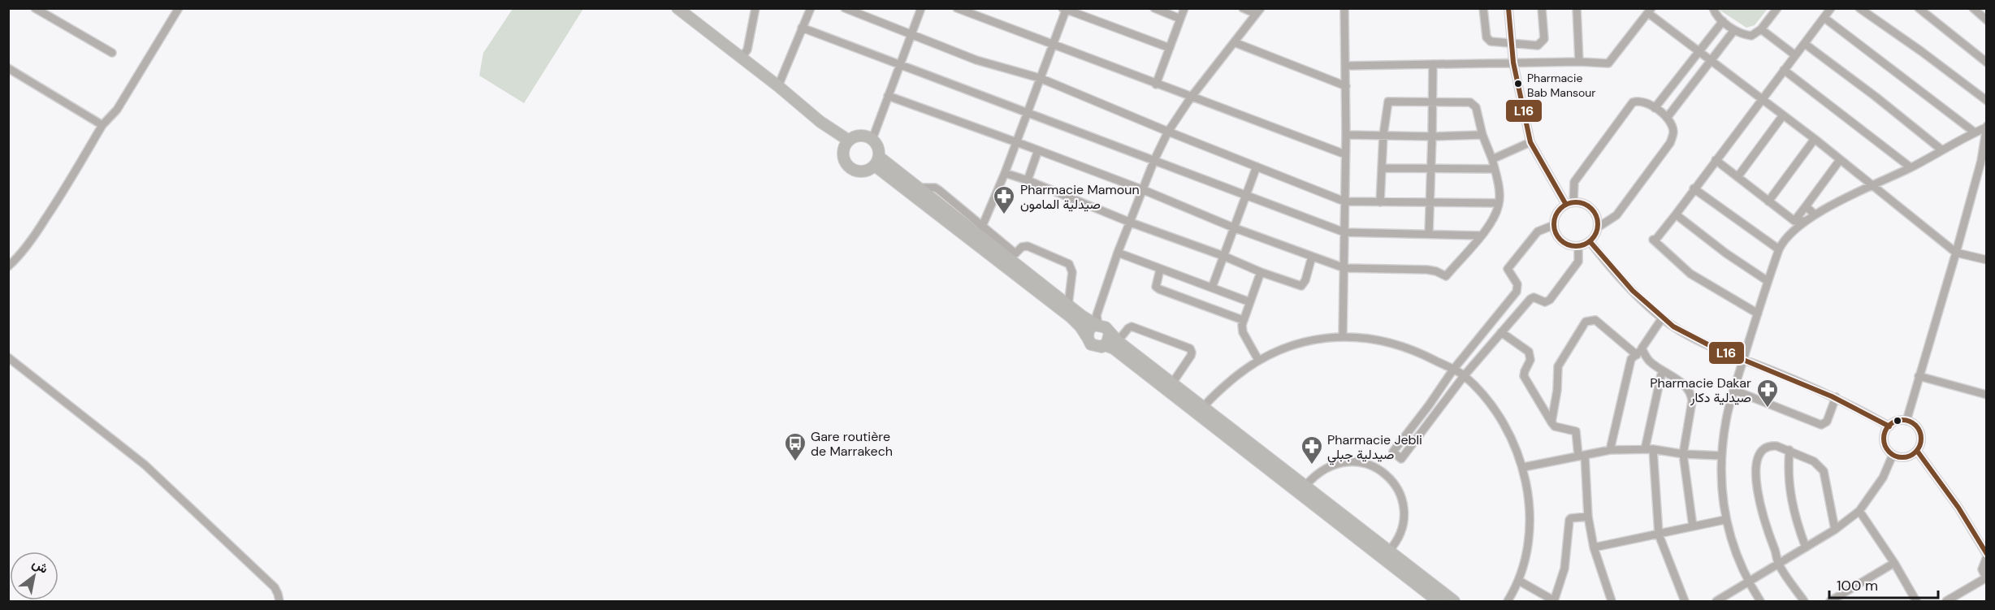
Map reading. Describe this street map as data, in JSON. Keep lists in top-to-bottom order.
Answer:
{
  "places": {
    "other": ["Pharmacie Bab Mansour"],
    "pharmacy": ["Pharmacie Mamoun صيدلية المامون", "Pharmacie Dakar صيدلية دكار", "Pharmacie Jebli صيدلية جبلي"],
    "bus stop": ["Gare routière de Marrakech"]
  },
  "lines": ["transit line L16"],
  "scale_bar": "100 m",
  "north": "top right"
}
